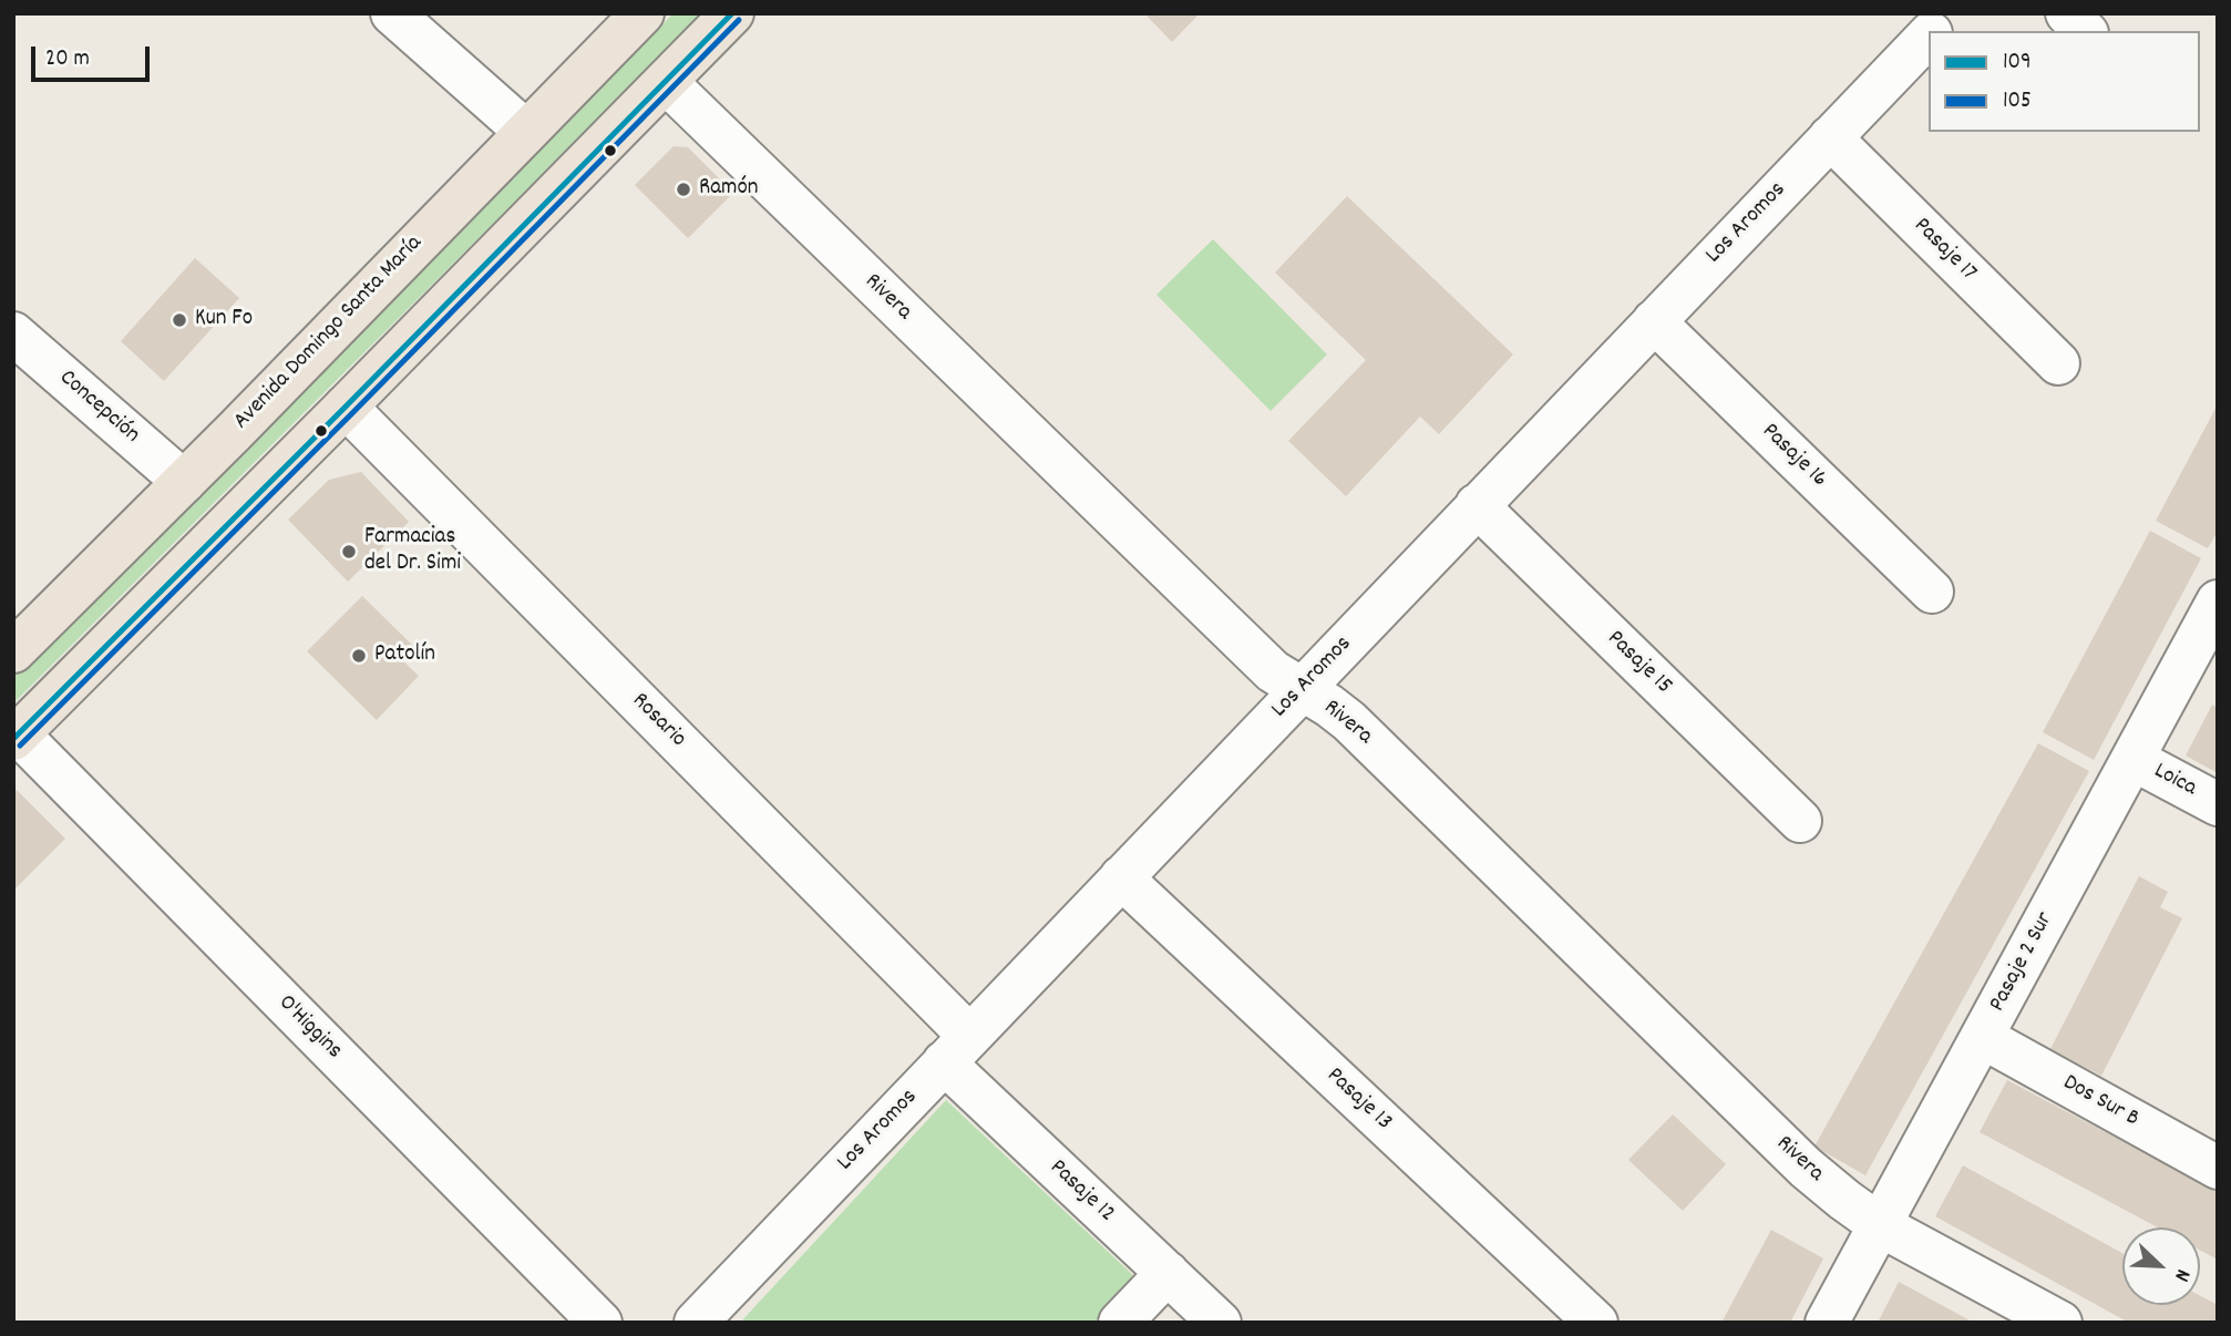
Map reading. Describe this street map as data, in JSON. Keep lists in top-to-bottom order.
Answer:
{
  "streets": {
    "main road": ["Avenida Domingo Santa María"],
    "street": [
      "Los Aromos",
      "Pasaje 17",
      "Rivera",
      "Concepción",
      "Pasaje 16",
      "Pasaje 15",
      "Rosario",
      "Loica",
      "Pasaje 2 Sur",
      "O'Higgins",
      "Pasaje 13",
      "Dos Sur B",
      "Pasaje 12"
    ]
  },
  "crossings": [
    ["Los Aromos", "Pasaje 17"],
    ["Los Aromos", "Rivera"],
    ["Los Aromos", "Pasaje 16"],
    ["Los Aromos", "Pasaje 15"],
    ["Los Aromos", "Rosario"],
    ["Los Aromos", "Pasaje 13"],
    ["Los Aromos", "Pasaje 12"],
    ["Rivera", "Pasaje 2 Sur"],
    ["Avenida Domingo Santa María", "Concepción"],
    ["Rosario", "Pasaje 12"],
    ["Loica", "Pasaje 2 Sur"],
    ["Pasaje 2 Sur", "Dos Sur B"]
  ],
  "places": [
    "Ramón",
    "Kun Fo",
    "Farmacias del Dr. Simi",
    "Patolín"
  ],
  "lines": ["transit line 109", "transit line 105"],
  "legend": ["109", "105"],
  "scale_bar": "20 m",
  "north": "bottom right"
}
